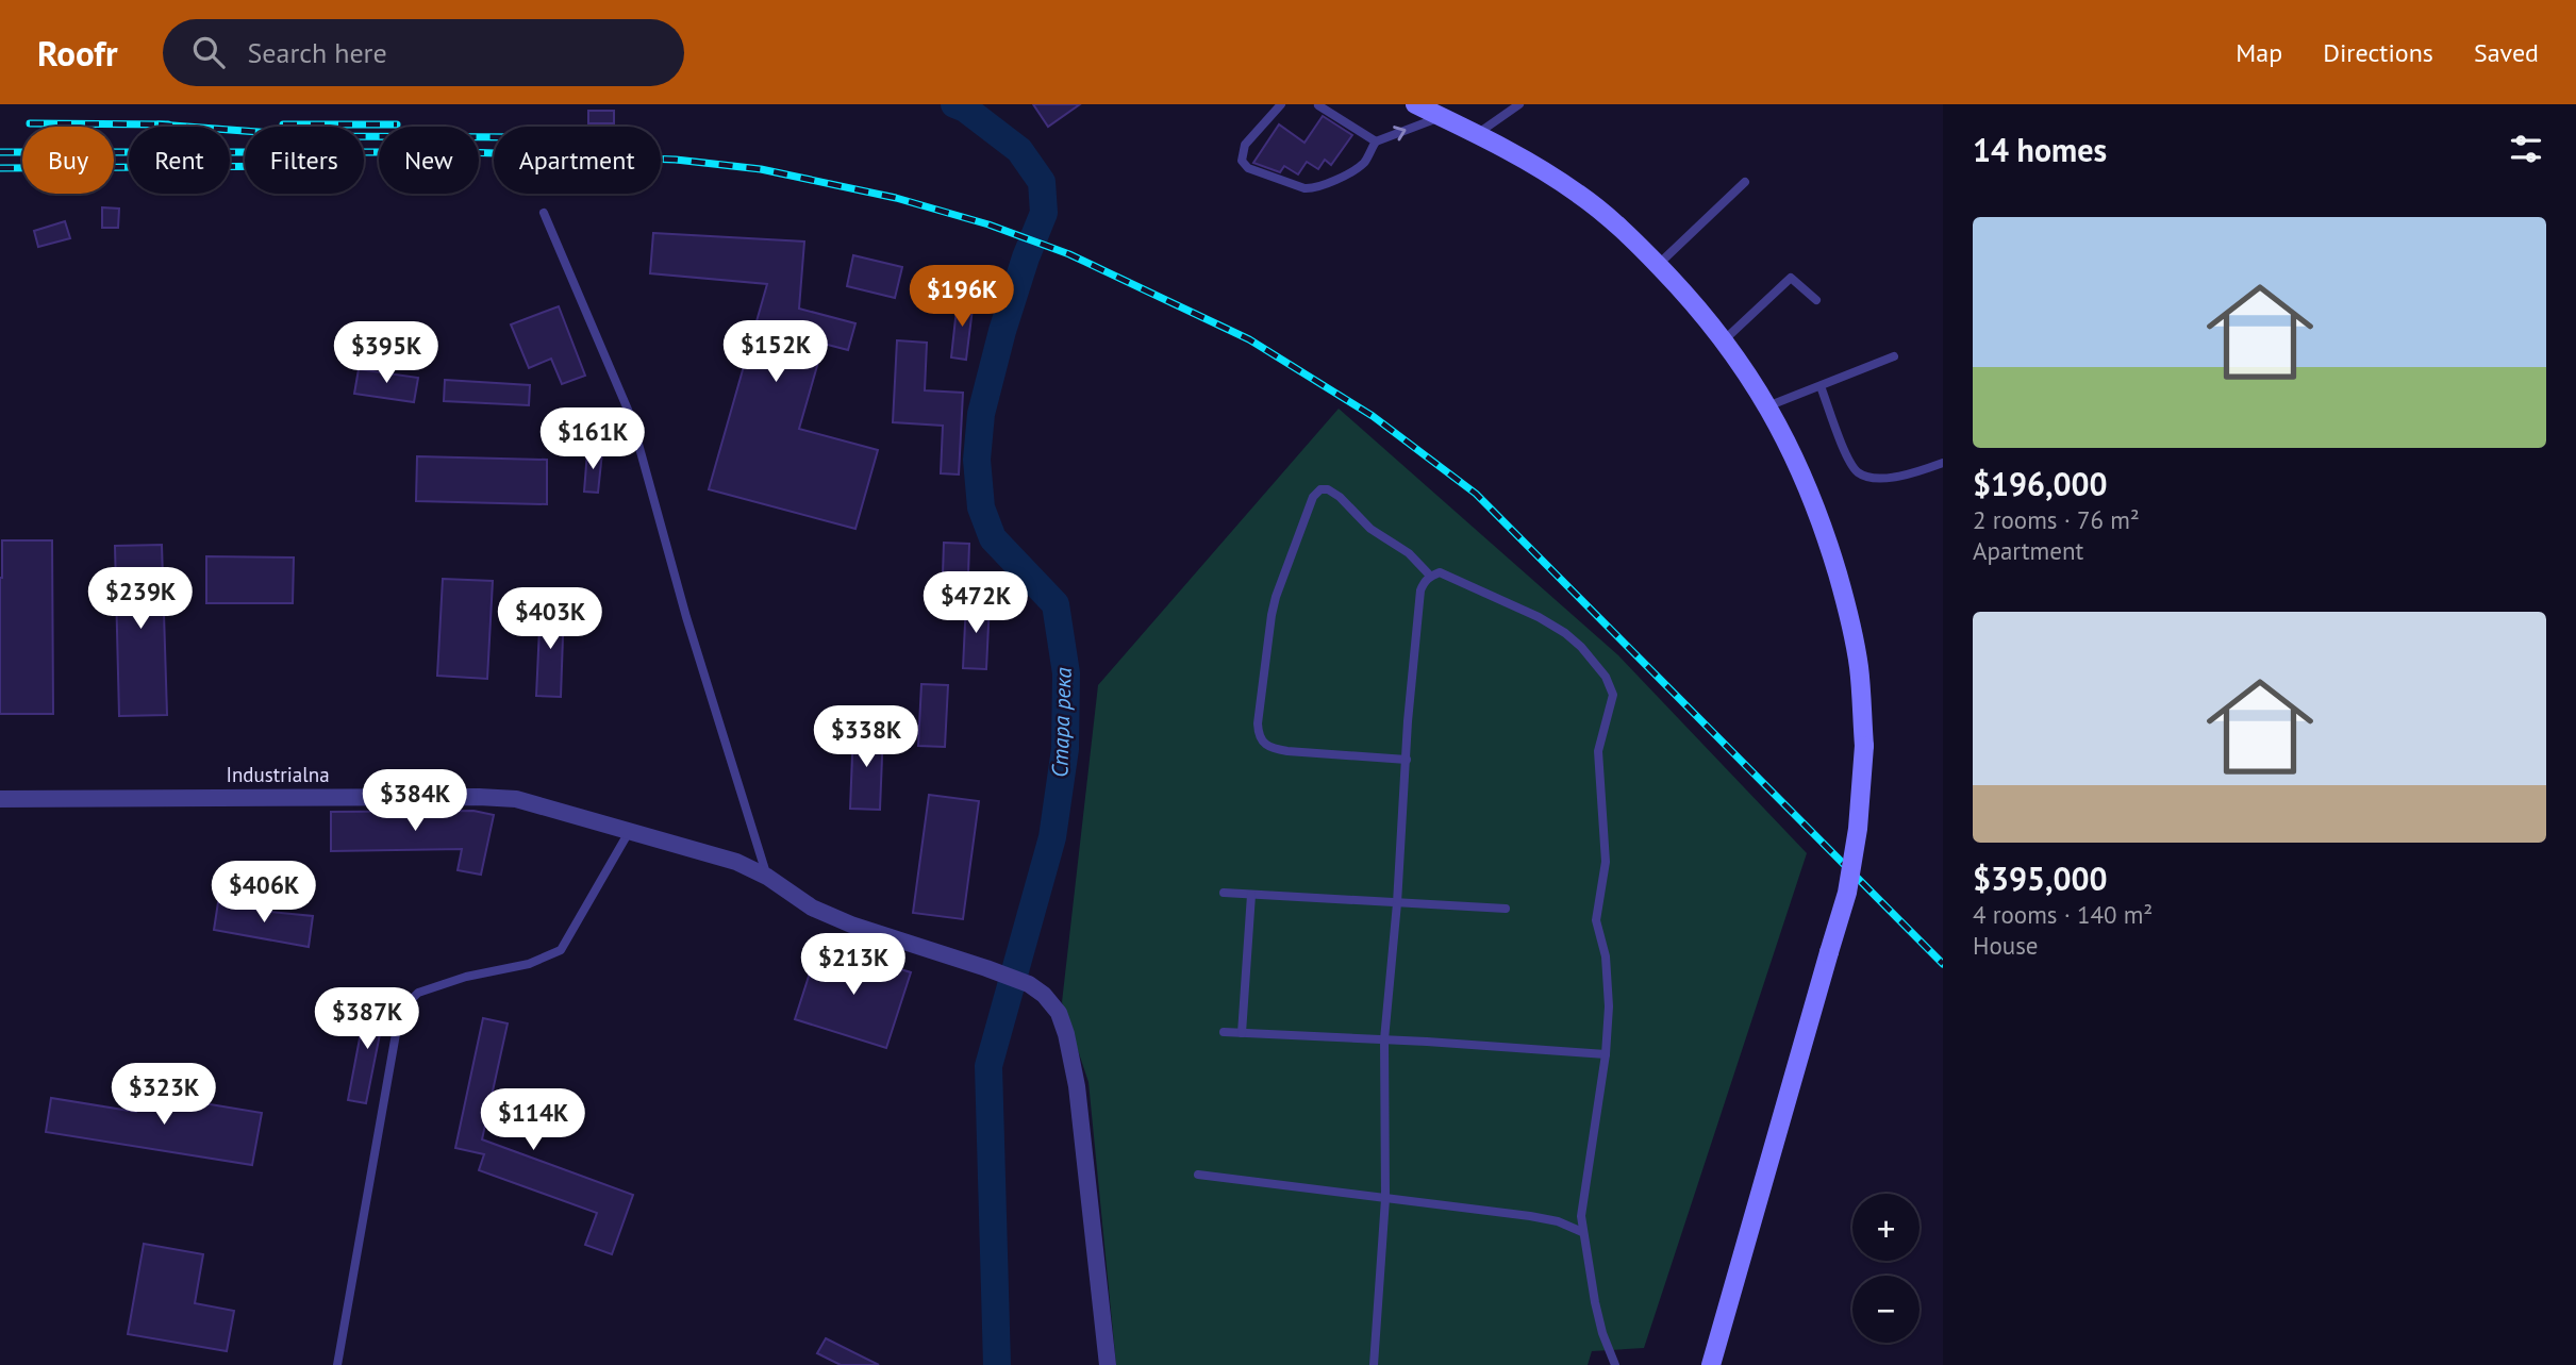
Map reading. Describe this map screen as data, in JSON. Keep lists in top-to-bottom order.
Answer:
{
  "streets": {
    "street": ["Industrialna"]
  },
  "water": ["Стара река"],
  "page": {
    "header": "Roofr",
    "search": "Search here",
    "nav": ["Map", "Directions", "Saved"],
    "heading": "14 homes",
    "chip": [
      "Buy",
      "Rent",
      "Filters",
      "New",
      "Apartment"
    ],
    "list": [
      {
        "name": "$196,000",
        "note": "2 rooms · 76 m² · Apartment"
      },
      {
        "name": "$395,000",
        "note": "4 rooms · 140 m² · House"
      }
    ],
    "price": [
      "$196K",
      "$152K",
      "$395K",
      "$161K",
      "$239K",
      "$472K",
      "$403K",
      "$338K",
      "$384K",
      "$406K",
      "$213K",
      "$387K",
      "$323K",
      "$114K"
    ],
    "map_buttons": ["+", "−"]
  }
}
